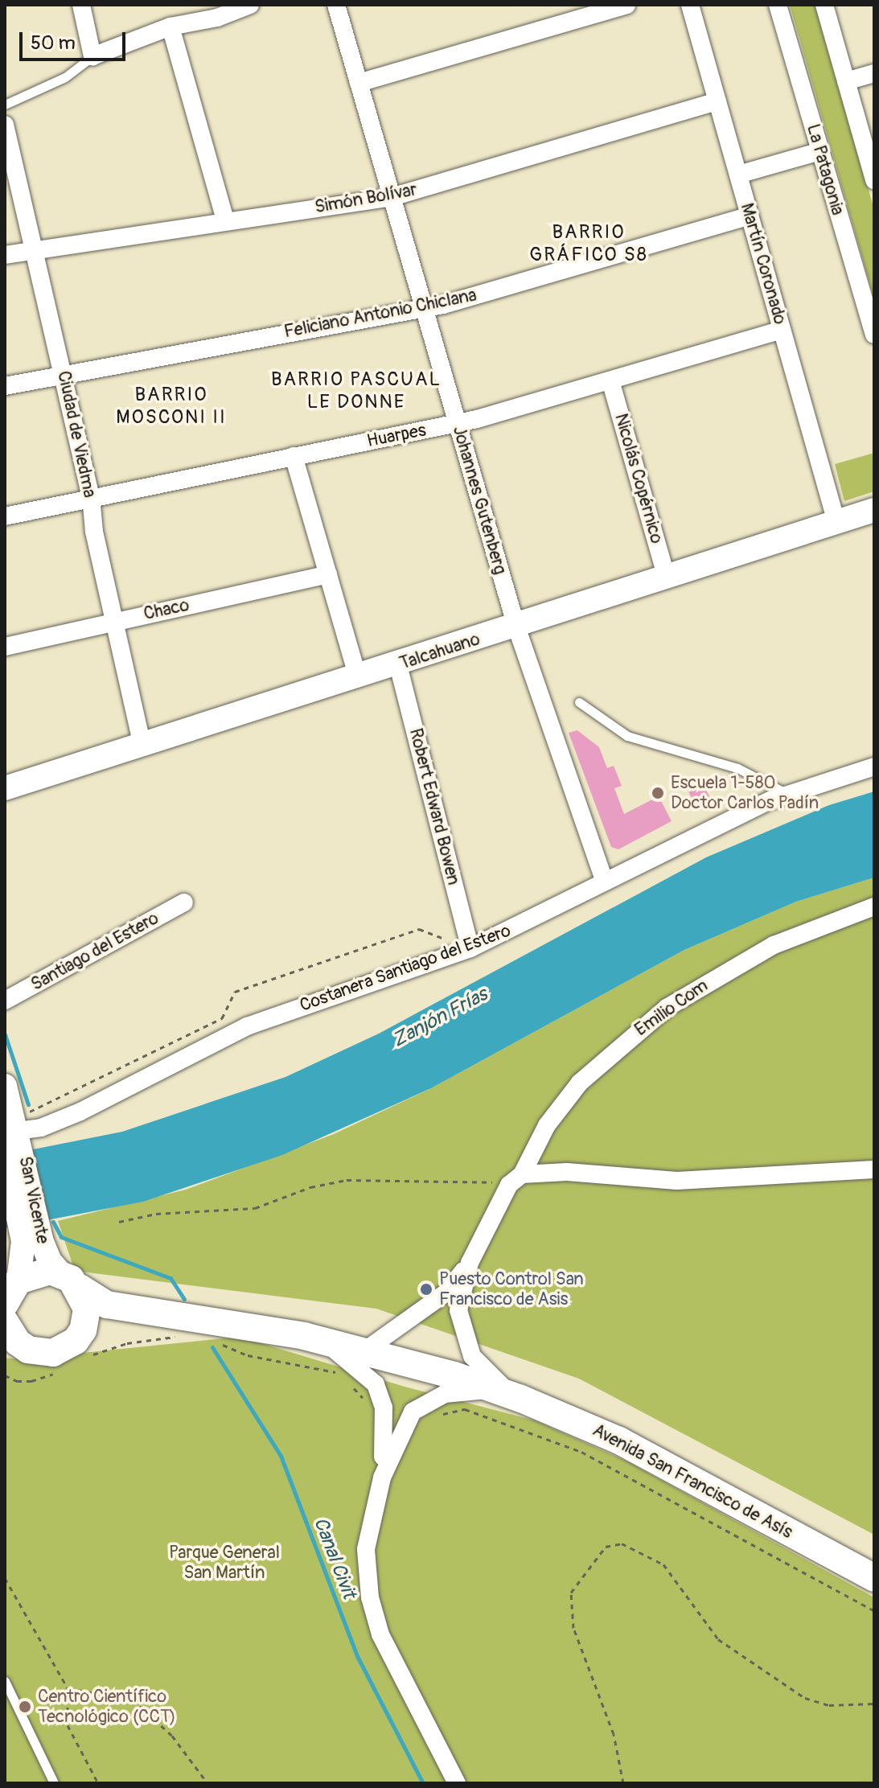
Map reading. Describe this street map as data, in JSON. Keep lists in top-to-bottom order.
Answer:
{
  "streets": {
    "main road": ["Avenida San Francisco de Asís"],
    "street": [
      "La Patagonia",
      "Simón Bolívar",
      "Martín Coronado",
      "Feliciano Antonio Chiclana",
      "Ciudad de Viedma",
      "Huarpes",
      "Nicolás Copérnico",
      "Johannes Gutenberg",
      "Chaco",
      "Talcahuano",
      "Robert Edward Bowen",
      "Santiago del Estero",
      "Costanera Santiago del Estero",
      "Emilio Com",
      "San Vicente"
    ]
  },
  "crossings": [
    ["Simón Bolívar", "Martín Coronado"],
    ["Simón Bolívar", "Ciudad de Viedma"],
    ["Simón Bolívar", "Johannes Gutenberg"],
    ["Martín Coronado", "Feliciano Antonio Chiclana"],
    ["Martín Coronado", "Huarpes"],
    ["Martín Coronado", "Talcahuano"],
    ["Feliciano Antonio Chiclana", "Ciudad de Viedma"],
    ["Feliciano Antonio Chiclana", "Johannes Gutenberg"],
    ["Ciudad de Viedma", "Huarpes"],
    ["Ciudad de Viedma", "Chaco"],
    ["Ciudad de Viedma", "Talcahuano"],
    ["Huarpes", "Nicolás Copérnico"],
    ["Huarpes", "Johannes Gutenberg"],
    ["Nicolás Copérnico", "Talcahuano"],
    ["Johannes Gutenberg", "Talcahuano"],
    ["Johannes Gutenberg", "Costanera Santiago del Estero"],
    ["Talcahuano", "Robert Edward Bowen"],
    ["Robert Edward Bowen", "Costanera Santiago del Estero"],
    ["Costanera Santiago del Estero", "San Vicente"],
    ["San Vicente", "Avenida San Francisco de Asís"]
  ],
  "districts": ["BARRIO GRÁFICO S8", "BARRIO PASCUAL LE DONNE", "BARRIO MOSCONI II"],
  "water": ["Zanjón Frías", "Canal Civit"],
  "parks": ["Parque General San Martín"],
  "places": ["Escuela 1-580 Doctor Carlos Padín", "Puesto Control San Francisco de Asis", "Centro Científico Tecnológico (CCT)"],
  "scale_bar": "50 m"
}
